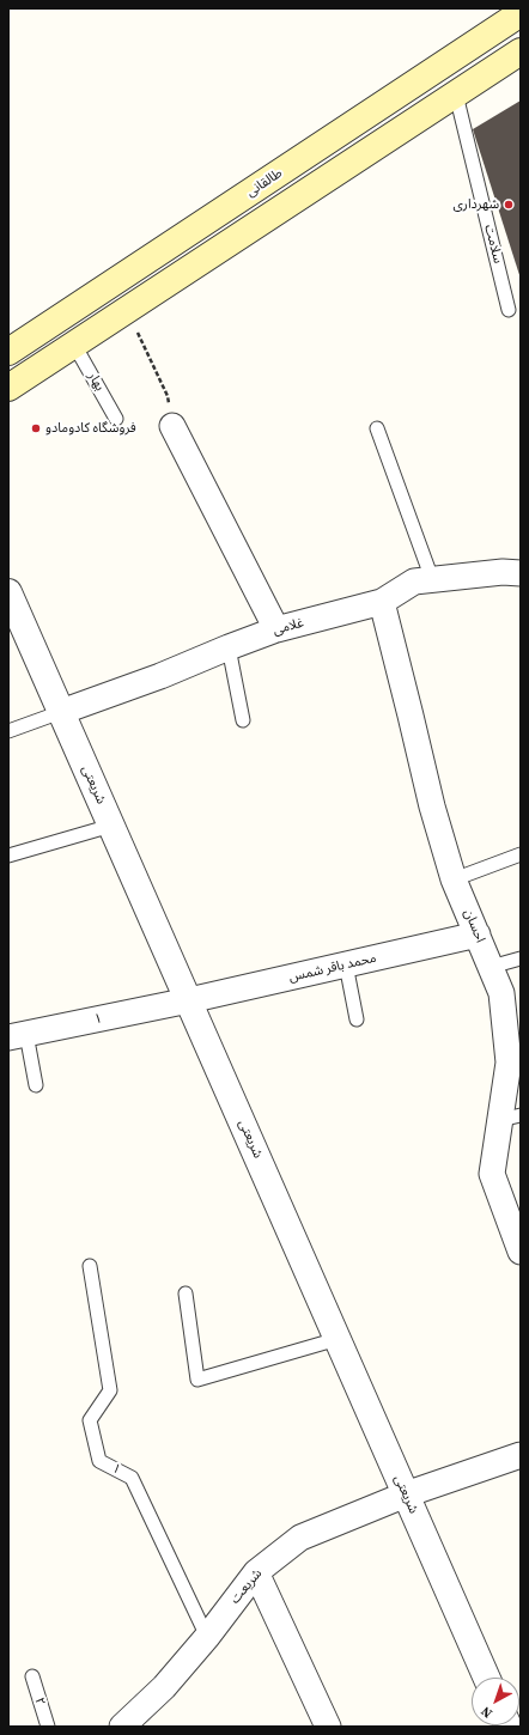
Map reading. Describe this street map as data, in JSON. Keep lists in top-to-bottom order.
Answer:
{
  "streets": {
    "main road": ["طالقانی"],
    "street": [
      "غلامی",
      "شریعتی",
      "احسان",
      "محمد باقر شمس",
      "۱",
      "شریعت"
    ],
    "lane": ["سلامت", "بهار", "۲"]
  },
  "crossings": [
    ["غلامی", "شریعتی"],
    ["غلامی", "احسان"],
    ["شریعتی", "محمد باقر شمس"],
    ["شریعتی", "۱"],
    ["شریعتی", "شریعت"],
    ["احسان", "محمد باقر شمس"],
    ["محمد باقر شمس", "۱"],
    ["۱", "شریعت"]
  ],
  "places": ["شهرداری", "فروشگاه کادومادو"],
  "north": "bottom left"
}
